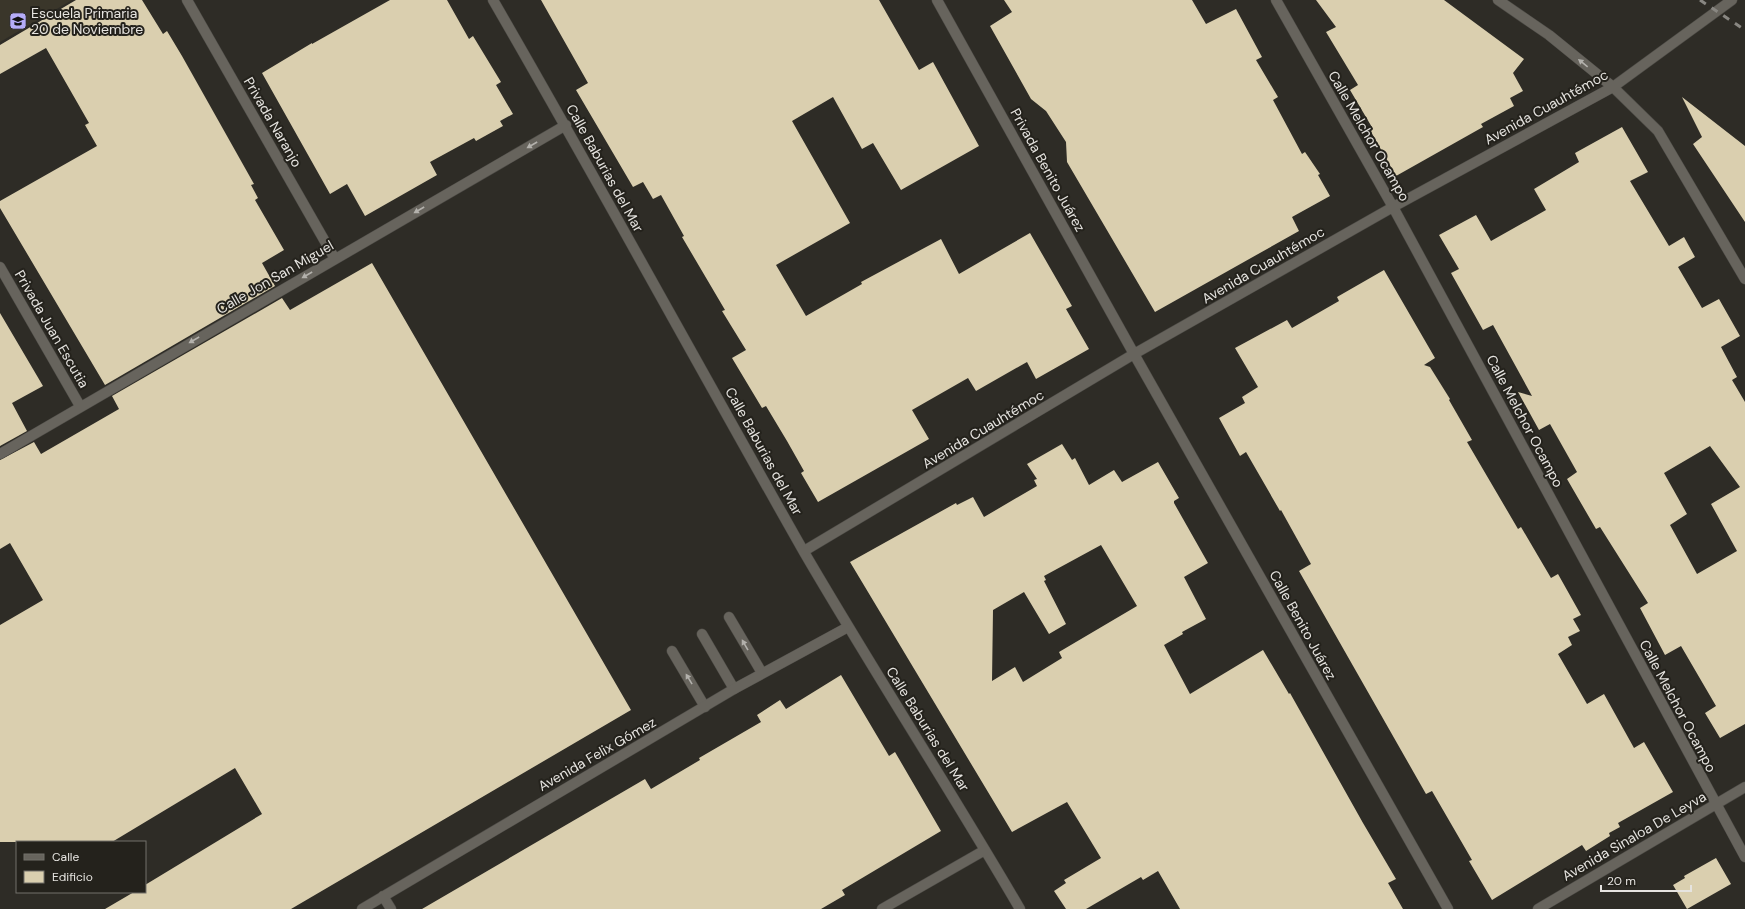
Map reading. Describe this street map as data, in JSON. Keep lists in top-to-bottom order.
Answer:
{
  "streets": {
    "street": [
      "Avenida Cuauhtémoc",
      "Privada Naranjo",
      "Calle Melchor Ocampo",
      "Calle Baburias del Mar",
      "Privada Benito Juárez",
      "Calle Jon San Miguel",
      "Privada Juan Escutia",
      "Calle Benito Juárez",
      "Avenida Felix Gómez",
      "Avenida Sinaloa De Leyva"
    ]
  },
  "crossings": [
    ["Avenida Cuauhtémoc", "Calle Melchor Ocampo"],
    ["Avenida Cuauhtémoc", "Calle Baburias del Mar"],
    ["Avenida Cuauhtémoc", "Privada Benito Juárez"],
    ["Avenida Cuauhtémoc", "Calle Benito Juárez"],
    ["Privada Naranjo", "Calle Jon San Miguel"],
    ["Calle Melchor Ocampo", "Avenida Sinaloa De Leyva"],
    ["Calle Baburias del Mar", "Calle Jon San Miguel"],
    ["Calle Baburias del Mar", "Avenida Felix Gómez"],
    ["Privada Benito Juárez", "Calle Benito Juárez"],
    ["Calle Jon San Miguel", "Privada Juan Escutia"]
  ],
  "one_way": ["Calle Jon San Miguel"],
  "places": {
    "school or university": ["Escuela Primaria 20 de Noviembre"]
  },
  "legend": ["Calle", "Edificio"],
  "scale_bar": "20 m"
}
